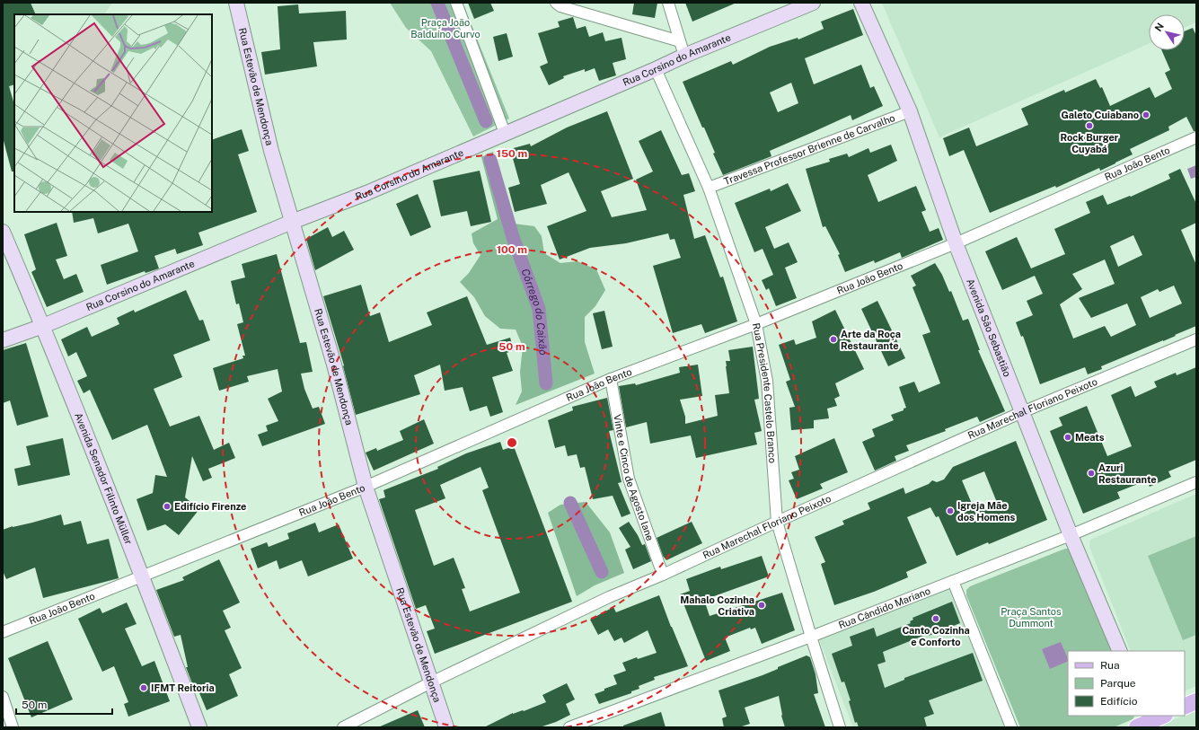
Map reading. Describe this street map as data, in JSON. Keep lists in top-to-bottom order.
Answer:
{
  "streets": {
    "street": [
      "Rua Corsino do Amarante",
      "Rua Estevão de Mendonça",
      "Travessa Professor Brienne de Carvalho",
      "Rua João Bento",
      "Avenida São Sebastião",
      "Rua Presidente Castelo Branco",
      "Rua Marechal Floriano Peixoto",
      "Vinte e Cinco de Agosto lane",
      "Avenida Senador Filinto Müller",
      "Rua Cândido Mariano"
    ]
  },
  "crossings": [
    ["Rua Corsino do Amarante", "Rua Estevão de Mendonça"],
    ["Rua Corsino do Amarante", "Rua Presidente Castelo Branco"],
    ["Rua Corsino do Amarante", "Avenida Senador Filinto Müller"],
    ["Rua Estevão de Mendonça", "Rua João Bento"],
    ["Rua Estevão de Mendonça", "Rua Marechal Floriano Peixoto"],
    ["Travessa Professor Brienne de Carvalho", "Avenida São Sebastião"],
    ["Travessa Professor Brienne de Carvalho", "Rua Presidente Castelo Branco"],
    ["Rua João Bento", "Avenida São Sebastião"],
    ["Rua João Bento", "Rua Presidente Castelo Branco"],
    ["Rua João Bento", "Vinte e Cinco de Agosto lane"],
    ["Rua João Bento", "Avenida Senador Filinto Müller"],
    ["Avenida São Sebastião", "Rua Marechal Floriano Peixoto"],
    ["Avenida São Sebastião", "Rua Cândido Mariano"],
    ["Rua Presidente Castelo Branco", "Rua Marechal Floriano Peixoto"],
    ["Rua Presidente Castelo Branco", "Rua Cândido Mariano"],
    ["Rua Marechal Floriano Peixoto", "Vinte e Cinco de Agosto lane"]
  ],
  "water": ["Córrego do Caixão"],
  "parks": ["Praça João Balduíno Curvo", "Praça Santos Dummont"],
  "places": [
    "Galeto Cuiabano",
    "Rock Burger Cuyabá",
    "Arte da Roça Restaurante",
    "Meats",
    "Azuri Restaurante",
    "Edifício Firenze",
    "Igreja Mãe dos Homens",
    "Mahalo Cozinha Criativa",
    "Canto Cozinha e Conforto",
    "IFMT Reitoria"
  ],
  "legend": ["Rua", "Parque", "Edifício"],
  "scale_bar": "50 m",
  "north": "top left",
  "rings": ["150 m", "100 m", "50 m"]
}
